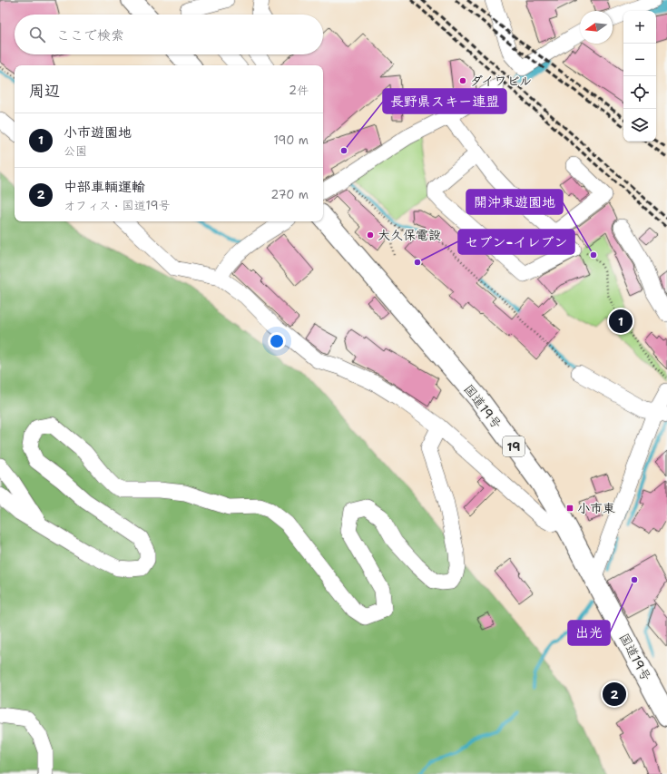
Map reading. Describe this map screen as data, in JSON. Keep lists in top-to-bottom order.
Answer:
{
  "streets": {
    "highway": ["国道19号", "19"]
  },
  "places": {
    "other": [
      "ダイワビル",
      "長野県スキー連盟",
      "大久保電設",
      "開沖東遊園地",
      "セブン-イレブン",
      "出光"
    ],
    "transit": ["小市東"]
  },
  "north": "left",
  "page": {
    "map_buttons": ["+", "−"],
    "search": "ここで検索",
    "heading": ["周辺", "2件"],
    "list": [
      {
        "mark": "1",
        "name": "小市遊園地",
        "note": "公園",
        "value": "190 m"
      },
      {
        "mark": "2",
        "name": "中部車輌運輸",
        "note": "オフィス · 国道19号",
        "value": "270 m"
      }
    ],
    "pins": ["1", "2"]
  }
}
